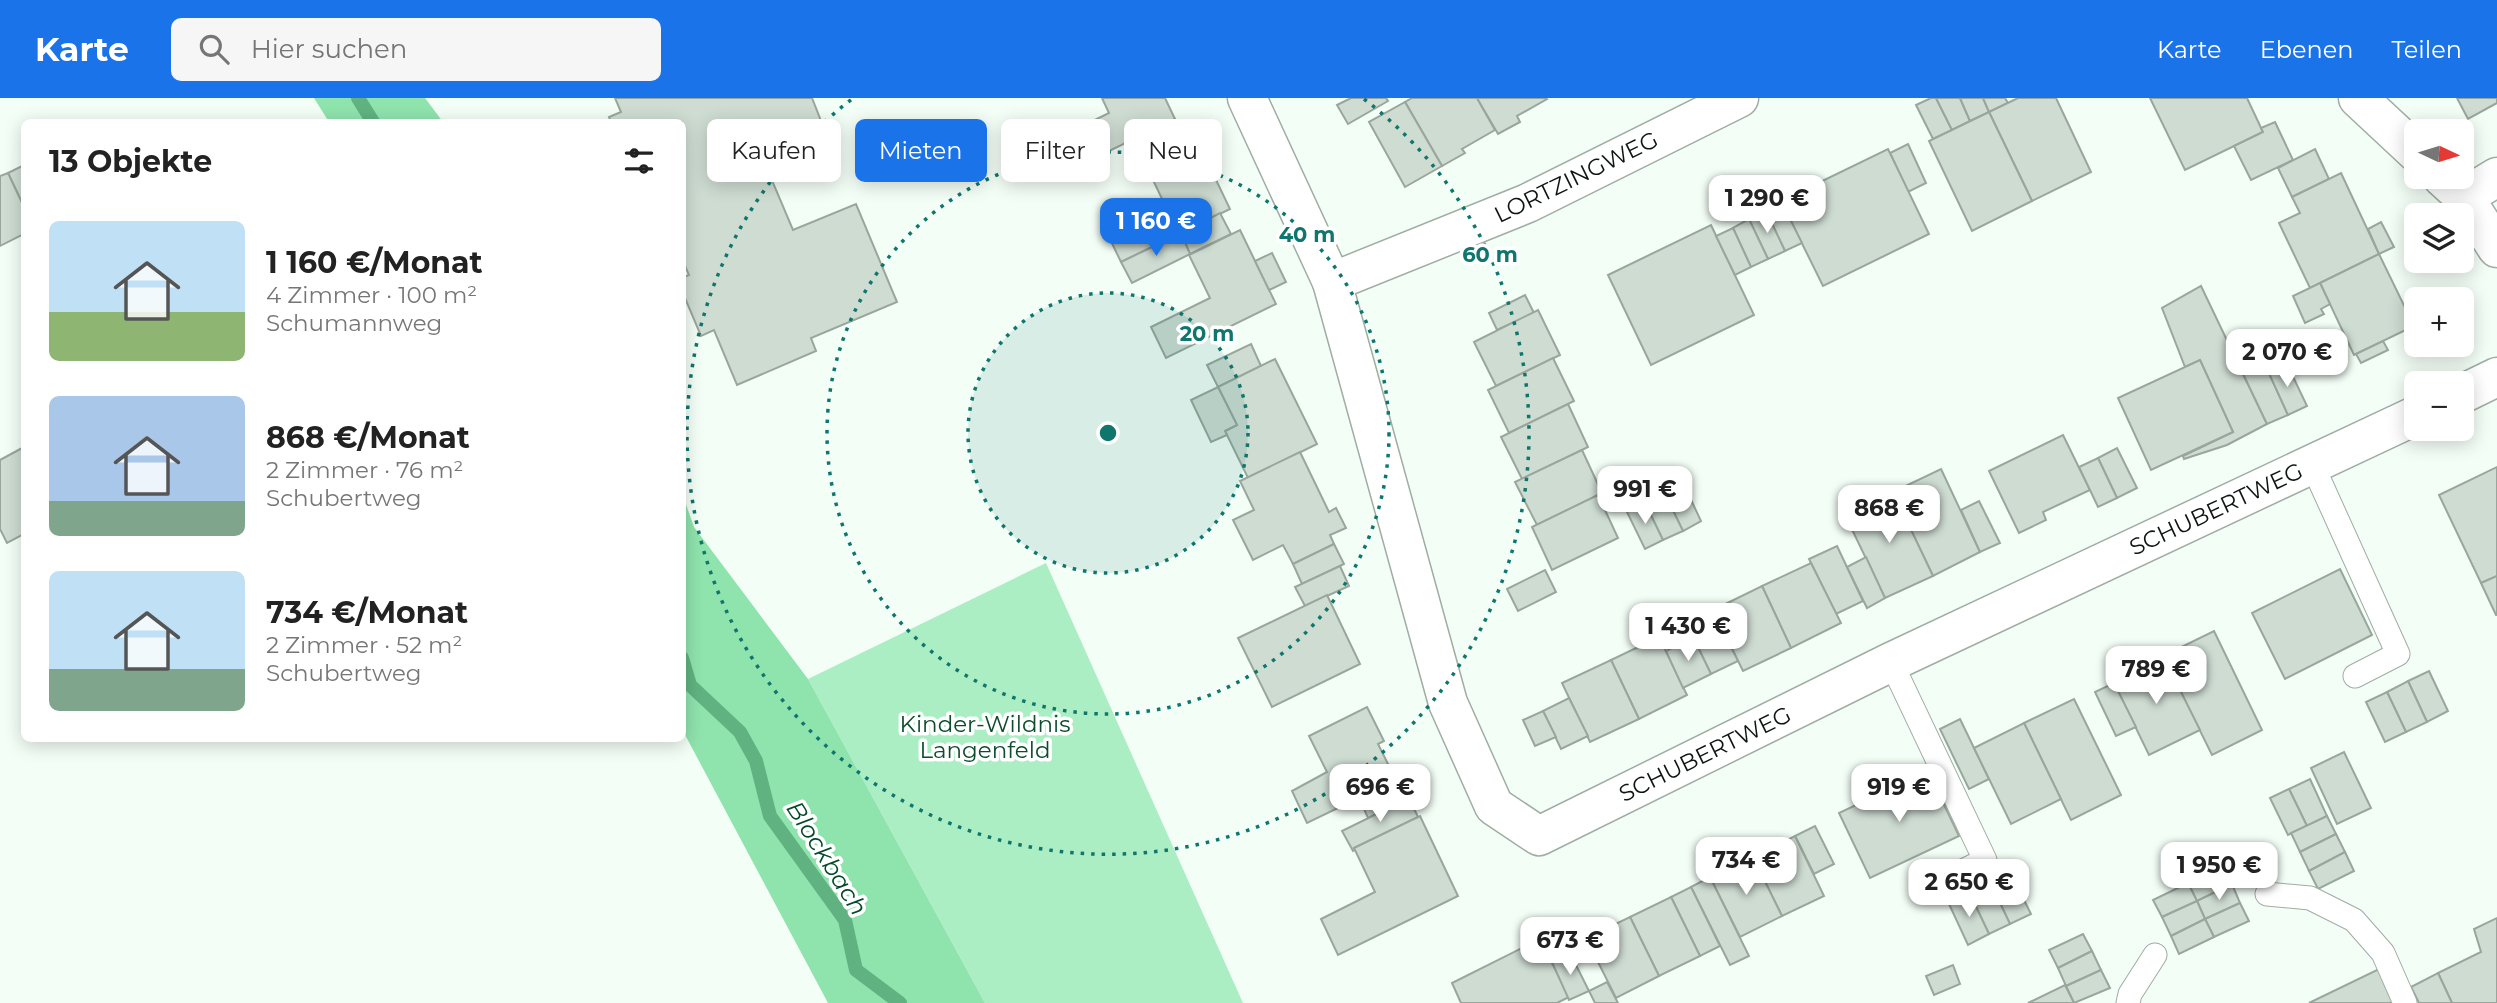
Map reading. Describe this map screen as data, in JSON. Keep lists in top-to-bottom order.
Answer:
{
  "streets": {
    "street": ["LORTZINGWEG", "SCHUBERTWEG"]
  },
  "crossings": [
    ["LORTZINGWEG", "SCHUBERTWEG"]
  ],
  "water": ["Blockbach"],
  "parks": ["Kinder-Wildnis Langenfeld"],
  "north": "right",
  "page": {
    "header": "Karte",
    "search": "Hier suchen",
    "nav": ["Karte", "Ebenen", "Teilen"],
    "map_buttons": ["+", "−"],
    "chip": [
      "Kaufen",
      "Mieten",
      "Filter",
      "Neu"
    ],
    "heading": "13 Objekte",
    "price": [
      "1 290 €",
      "1 160 €",
      "2 070 €",
      "991 €",
      "868 €",
      "1 430 €",
      "789 €",
      "696 €",
      "919 €",
      "734 €",
      "1 950 €",
      "2 650 €",
      "673 €"
    ],
    "list": [
      {
        "name": "1 160 €/Monat",
        "note": "4 Zimmer · 100 m² · Schumannweg"
      },
      {
        "name": "868 €/Monat",
        "note": "2 Zimmer · 76 m² · Schubertweg"
      },
      {
        "name": "734 €/Monat",
        "note": "2 Zimmer · 52 m² · Schubertweg"
      }
    ]
  },
  "rings": ["40 m", "60 m", "20 m"]
}
